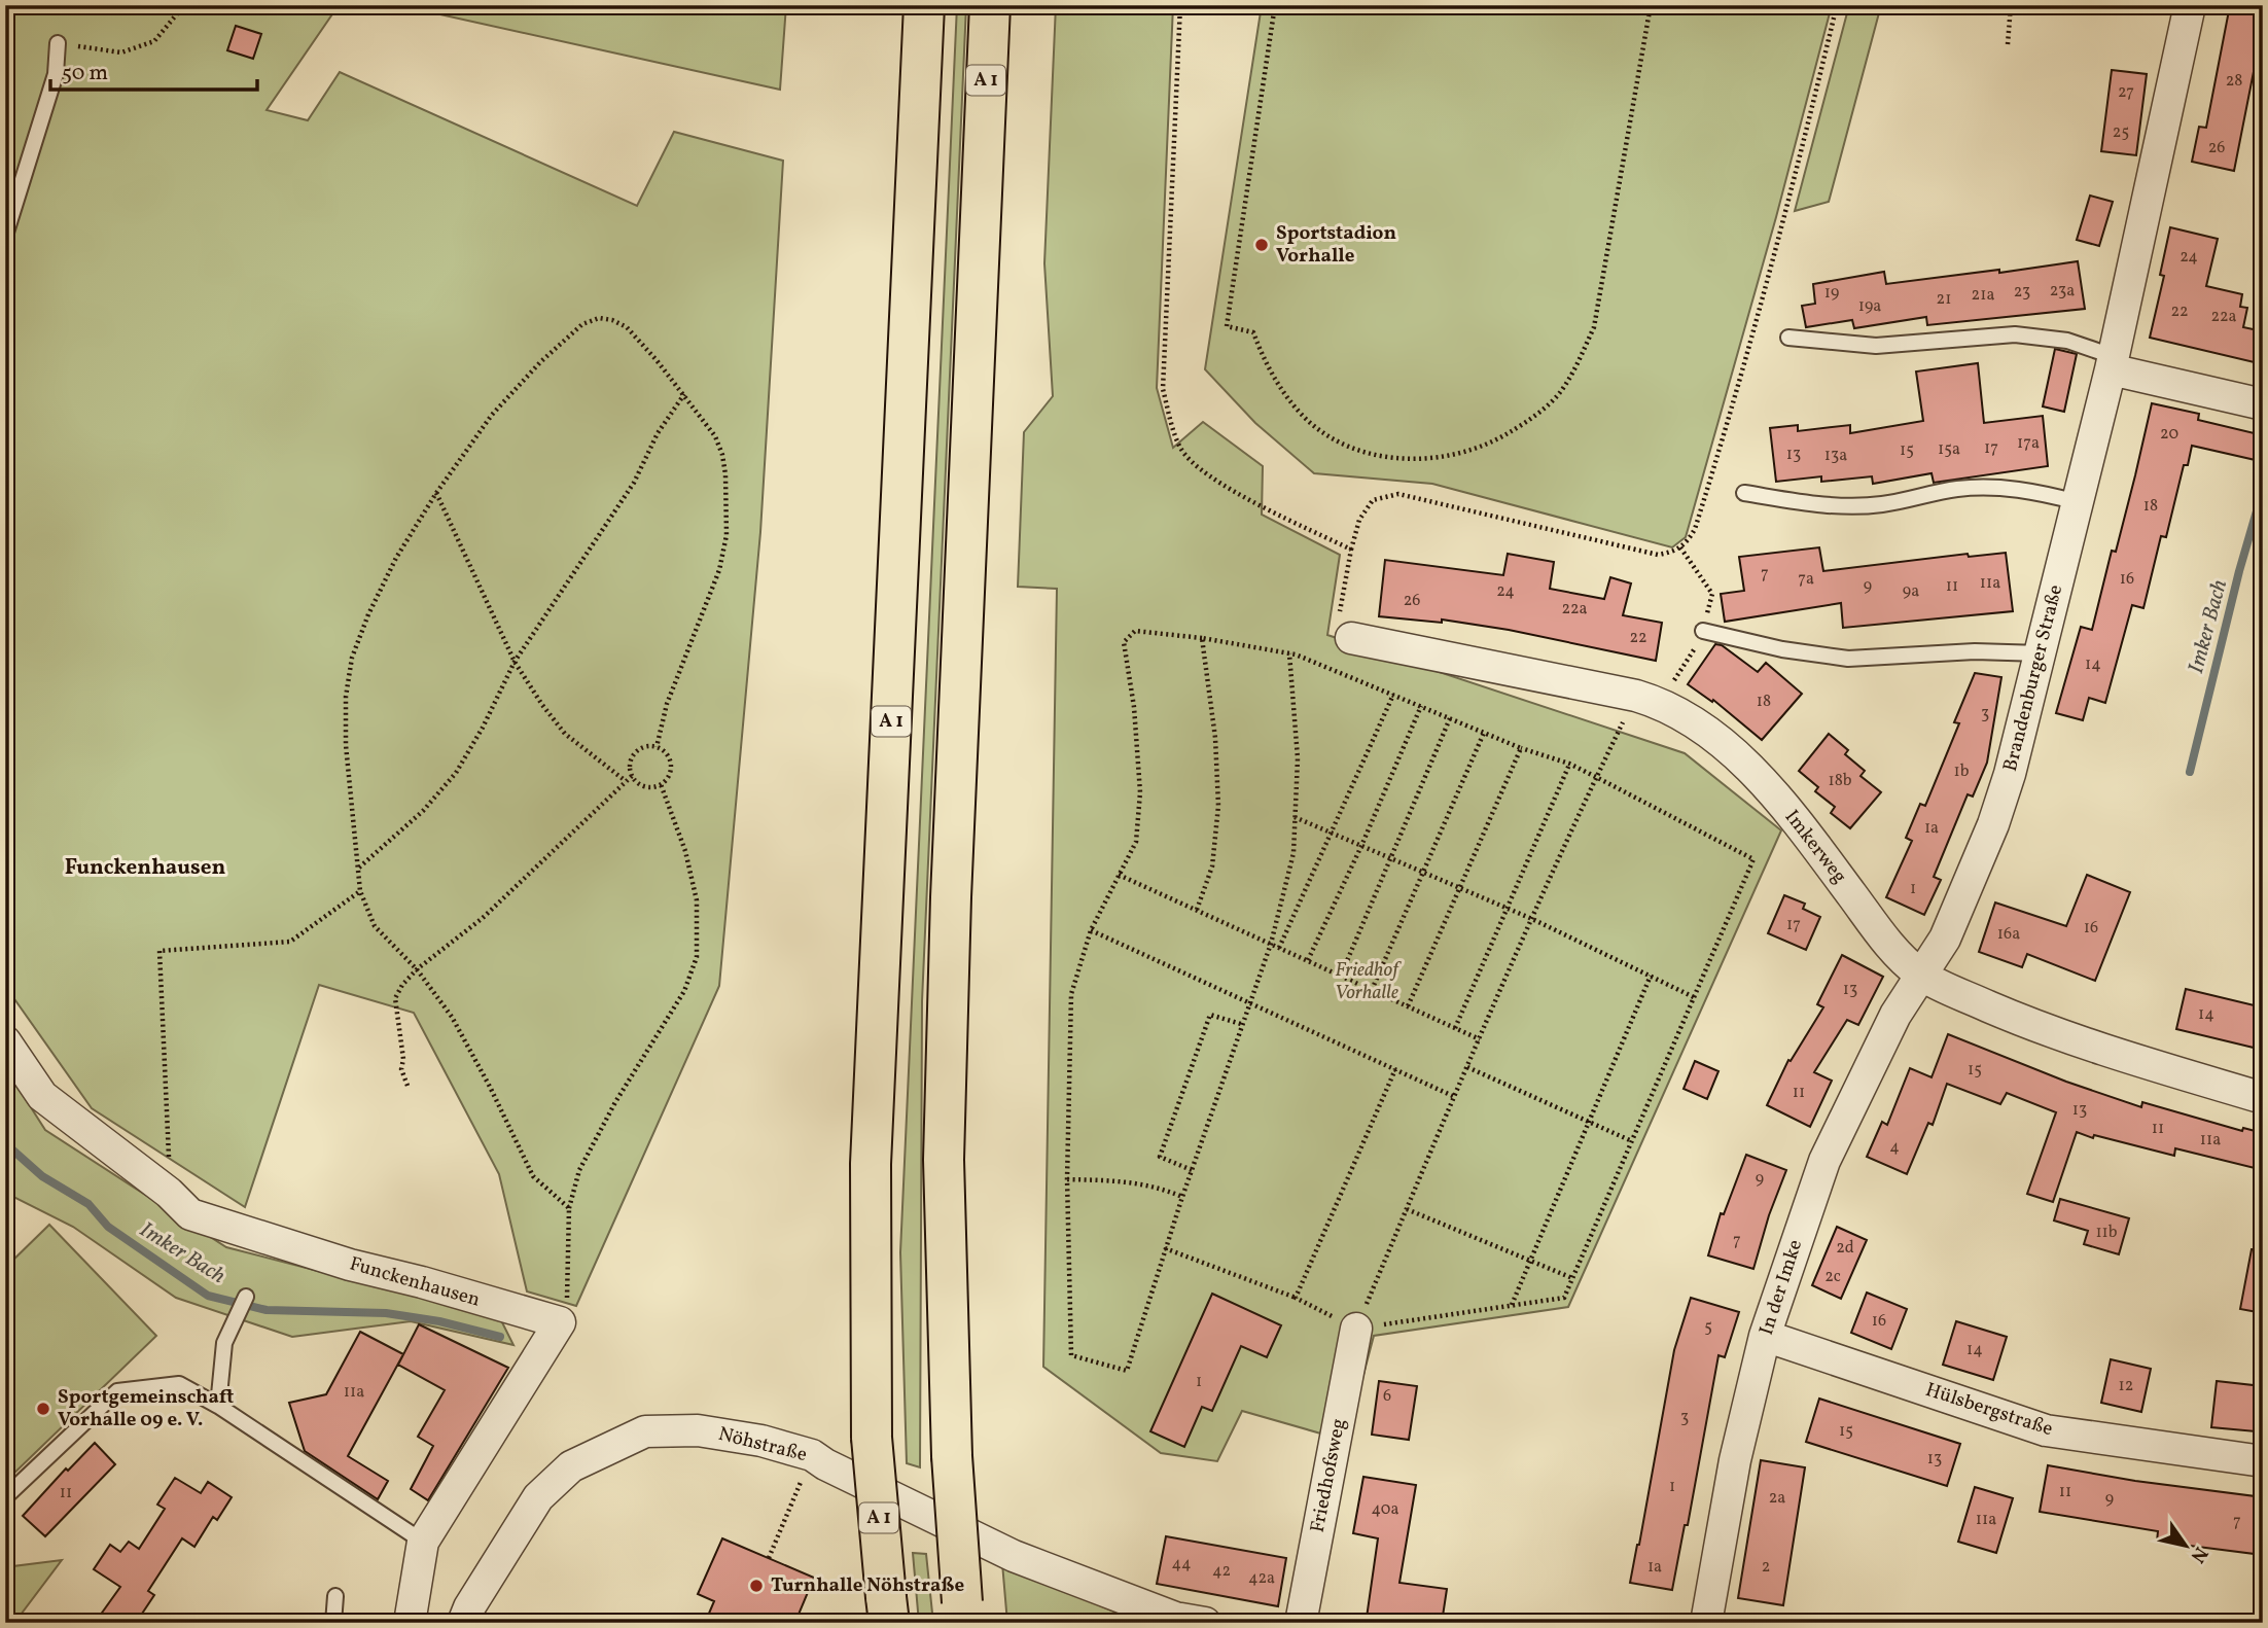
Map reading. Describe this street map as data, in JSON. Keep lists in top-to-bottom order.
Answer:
{
  "streets": {
    "highway": ["A 1"],
    "street": [
      "Brandenburger Straße",
      "Imkerweg",
      "Funckenhausen",
      "In der Imke",
      "Hülsbergstraße",
      "Nöhstraße",
      "Friedhofsweg"
    ]
  },
  "crossings": [
    ["Brandenburger Straße", "Imkerweg"],
    ["Brandenburger Straße", "In der Imke"],
    ["Imkerweg", "In der Imke"],
    ["In der Imke", "Hülsbergstraße"]
  ],
  "districts": ["Funckenhausen"],
  "water": ["Imker Bach"],
  "parks": ["Friedhof Vorhalle"],
  "places": ["Sportstadion Vorhalle", "Sportgemeinschaft Vorhalle 09 e. V.", "Turnhalle Nöhstraße"],
  "house_numbers": [
    "28",
    "27",
    "25",
    "26",
    "24",
    "23a",
    "23",
    "19",
    "21a",
    "21",
    "19a",
    "22",
    "22a",
    "20",
    "17a",
    "17",
    "15a",
    "15",
    "13",
    "13a",
    "18",
    "7",
    "7a",
    "16",
    "11a",
    "9",
    "11",
    "24",
    "9a",
    "26",
    "22a",
    "22",
    "14",
    "18",
    "3",
    "1b",
    "18b",
    "1a",
    "1",
    "17",
    "16",
    "16a",
    "13",
    "14",
    "15",
    "11",
    "13",
    "11",
    "11a",
    "4",
    "9",
    "11b",
    "7",
    "2d",
    "2c",
    "16",
    "5",
    "14",
    "1",
    "12",
    "11a",
    "6",
    "3",
    "15",
    "13",
    "1",
    "11",
    "11",
    "2a",
    "9",
    "40a",
    "11a",
    "7",
    "44",
    "1a",
    "2",
    "42",
    "42a"
  ],
  "scale_bar": "50 m",
  "north": "bottom right"
}
